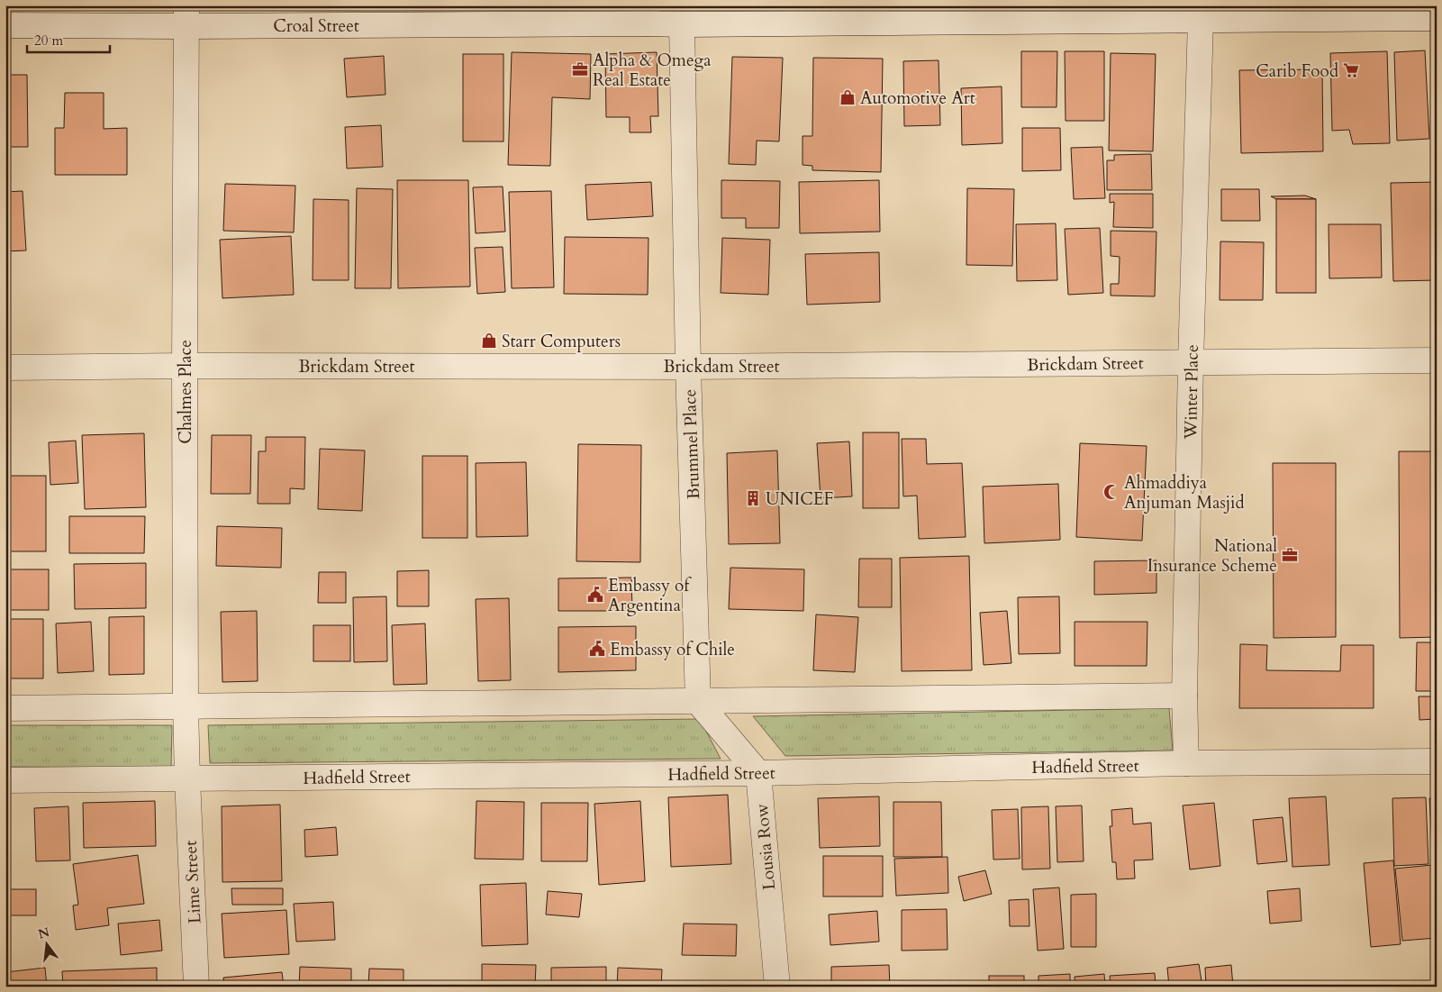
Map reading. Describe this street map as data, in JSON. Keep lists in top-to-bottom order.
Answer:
{
  "streets": {
    "street": [
      "Croal Street",
      "Brickdam Street",
      "Chalmes Place",
      "Winter Place",
      "Brummel Place",
      "Hadfield Street",
      "Lousia Row",
      "Lime Street"
    ]
  },
  "crossings": [
    ["Croal Street", "Chalmes Place"],
    ["Croal Street", "Winter Place"],
    ["Croal Street", "Brummel Place"],
    ["Brickdam Street", "Chalmes Place"],
    ["Brickdam Street", "Winter Place"],
    ["Brickdam Street", "Brummel Place"],
    ["Chalmes Place", "Hadfield Street"],
    ["Chalmes Place", "Lime Street"],
    ["Winter Place", "Hadfield Street"],
    ["Hadfield Street", "Lousia Row"],
    ["Hadfield Street", "Lime Street"]
  ],
  "places": {
    "office": ["Alpha & Omega Real Estate", "National Insurance Scheme"],
    "supermarket": ["Carib Food"],
    "shop": ["Automotive Art", "Starr Computers"],
    "mosque": ["Ahmaddiya Anjuman Masjid"],
    "building": ["UNICEF"],
    "public building": ["Embassy of Argentina", "Embassy of Chile"]
  },
  "scale_bar": "20 m",
  "north": "top"
}
